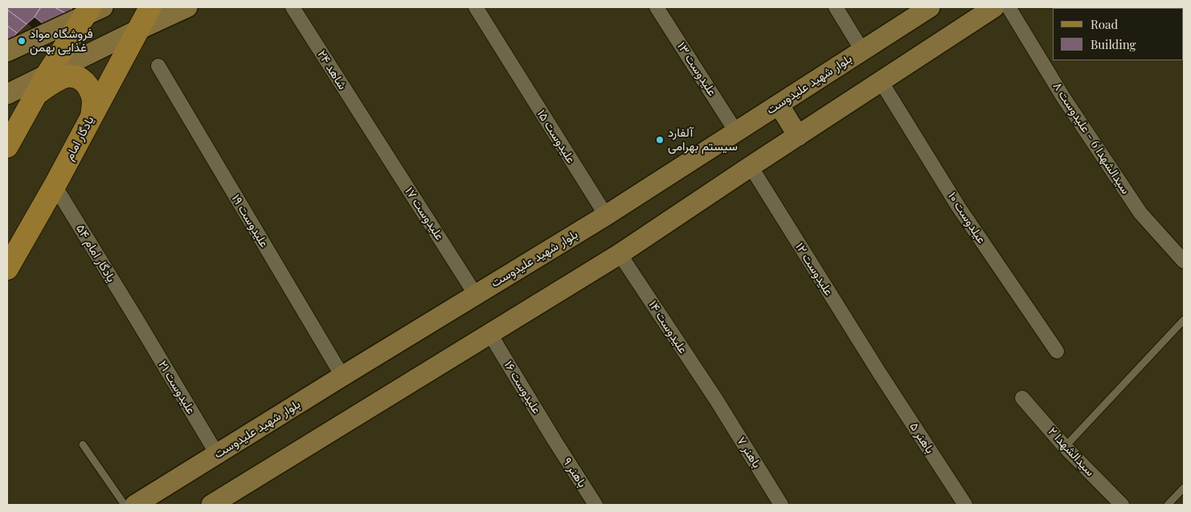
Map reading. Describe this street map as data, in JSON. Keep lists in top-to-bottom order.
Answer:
{
  "streets": {
    "main road": ["بلوار شهید علیدوست", "یادگار امام"],
    "street": [
      "علیدوست ۱۳",
      "شاهد ۲۴",
      "علیدوست ۱۵",
      "سیدالشهدا 6 - علیدوست ۸",
      "علیدوست ۱۷",
      "عیلدوست ۱۰",
      "علیدوست ۱۹",
      "یادگار امام ۵۴",
      "علیدوست ۱۲",
      "علیدوست ۱۴",
      "علیدوست ۲۱",
      "علیدوست ۱۶",
      "باهنر ۵",
      "سیدالشهدا ۲",
      "باهنر ۷",
      "باهنر ۹"
    ]
  },
  "crossings": [
    ["علیدوست ۱۳", "بلوار شهید علیدوست"],
    ["شاهد ۲۴", "علیدوست ۱۷"],
    ["بلوار شهید علیدوست", "علیدوست ۱۵"],
    ["بلوار شهید علیدوست", "علیدوست ۱۷"],
    ["بلوار شهید علیدوست", "علیدوست ۱۹"],
    ["بلوار شهید علیدوست", "علیدوست ۲۱"],
    ["یادگار امام", "یادگار امام ۵۴"],
    ["یادگار امام ۵۴", "علیدوست ۲۱"],
    ["علیدوست ۱۲", "باهنر ۵"],
    ["علیدوست ۱۴", "باهنر ۷"],
    ["علیدوست ۱۶", "باهنر ۹"]
  ],
  "places": ["فروشگاه مواد غذایی بهمن", "آلفارد سیستم بهرامی"],
  "legend": ["Road", "Building"]
}
